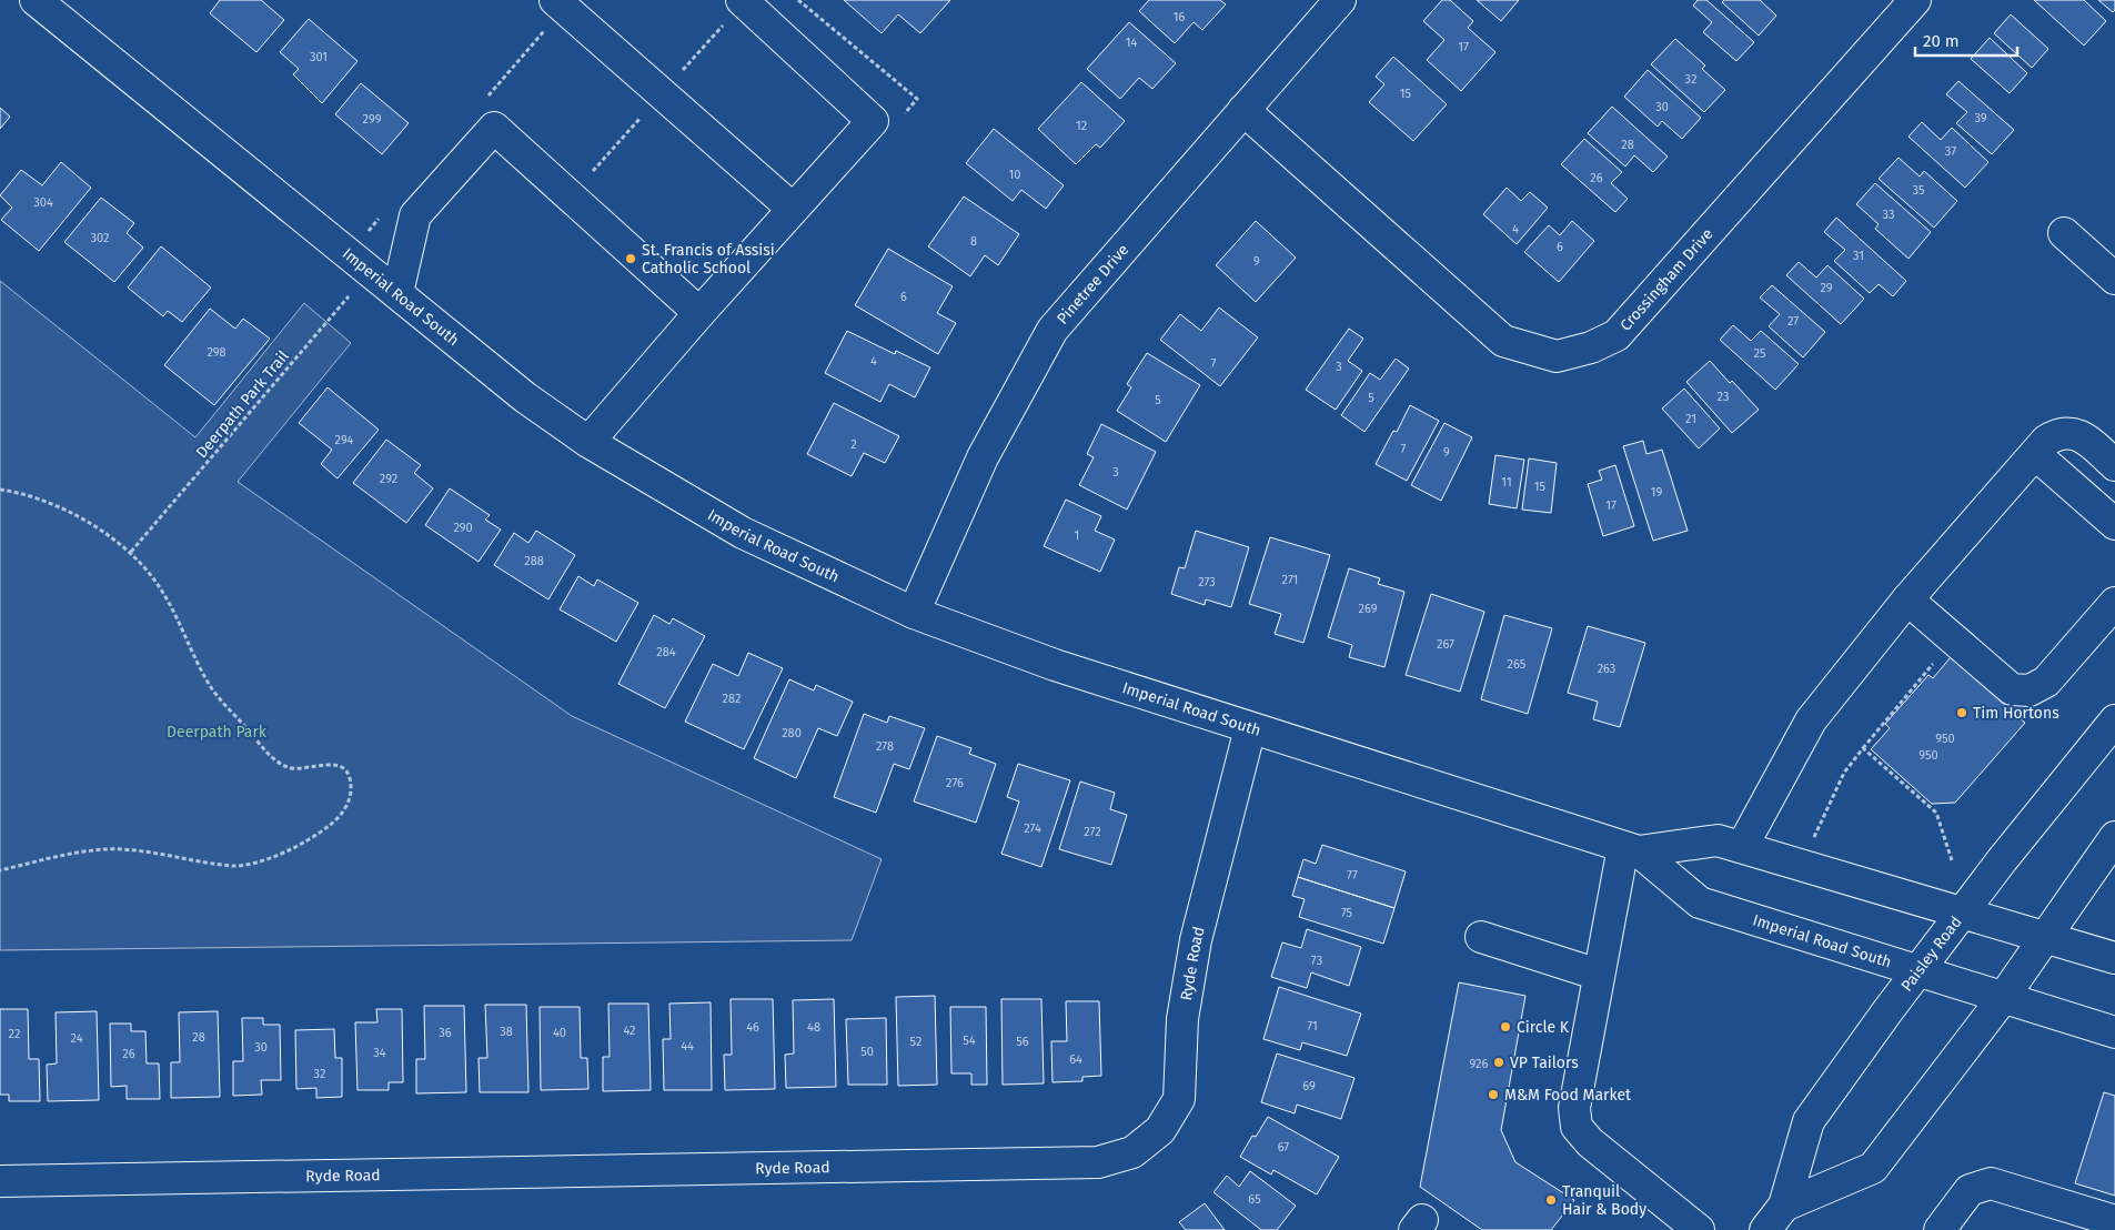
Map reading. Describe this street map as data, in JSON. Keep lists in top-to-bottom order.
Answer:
{
  "streets": {
    "street": [
      "Crossingham Drive",
      "Pinetree Drive",
      "Imperial Road South",
      "Paisley Road",
      "Ryde Road"
    ],
    "path": ["Deerpath Park Trail"]
  },
  "crossings": [
    ["Crossingham Drive", "Pinetree Drive"],
    ["Pinetree Drive", "Imperial Road South"],
    ["Imperial Road South", "Deerpath Park Trail"],
    ["Imperial Road South", "Paisley Road"],
    ["Imperial Road South", "Ryde Road"]
  ],
  "parks": ["Deerpath Park"],
  "places": [
    "St. Francis of Assisi Catholic School",
    "Tim Hortons",
    "Circle K",
    "VP Tailors",
    "M&M Food Market",
    "Tranquil Hair & Body"
  ],
  "house_numbers": [
    "16",
    "14",
    "17",
    "301",
    "32",
    "15",
    "30",
    "39",
    "299",
    "12",
    "28",
    "37",
    "10",
    "26",
    "35",
    "304",
    "33",
    "4",
    "302",
    "8",
    "6",
    "31",
    "9",
    "29",
    "6",
    "27",
    "298",
    "25",
    "4",
    "7",
    "3",
    "23",
    "5",
    "5",
    "21",
    "294",
    "2",
    "7",
    "9",
    "3",
    "292",
    "11",
    "15",
    "19",
    "17",
    "290",
    "1",
    "288",
    "271",
    "273",
    "269",
    "267",
    "284",
    "265",
    "263",
    "282",
    "280",
    "950",
    "278",
    "950",
    "276",
    "274",
    "272",
    "77",
    "75",
    "73",
    "71",
    "46",
    "48",
    "42",
    "38",
    "36",
    "40",
    "22",
    "28",
    "24",
    "54",
    "52",
    "56",
    "44",
    "30",
    "50",
    "34",
    "26",
    "64",
    "926",
    "32",
    "69",
    "67",
    "65"
  ],
  "scale_bar": "20 m"
}
